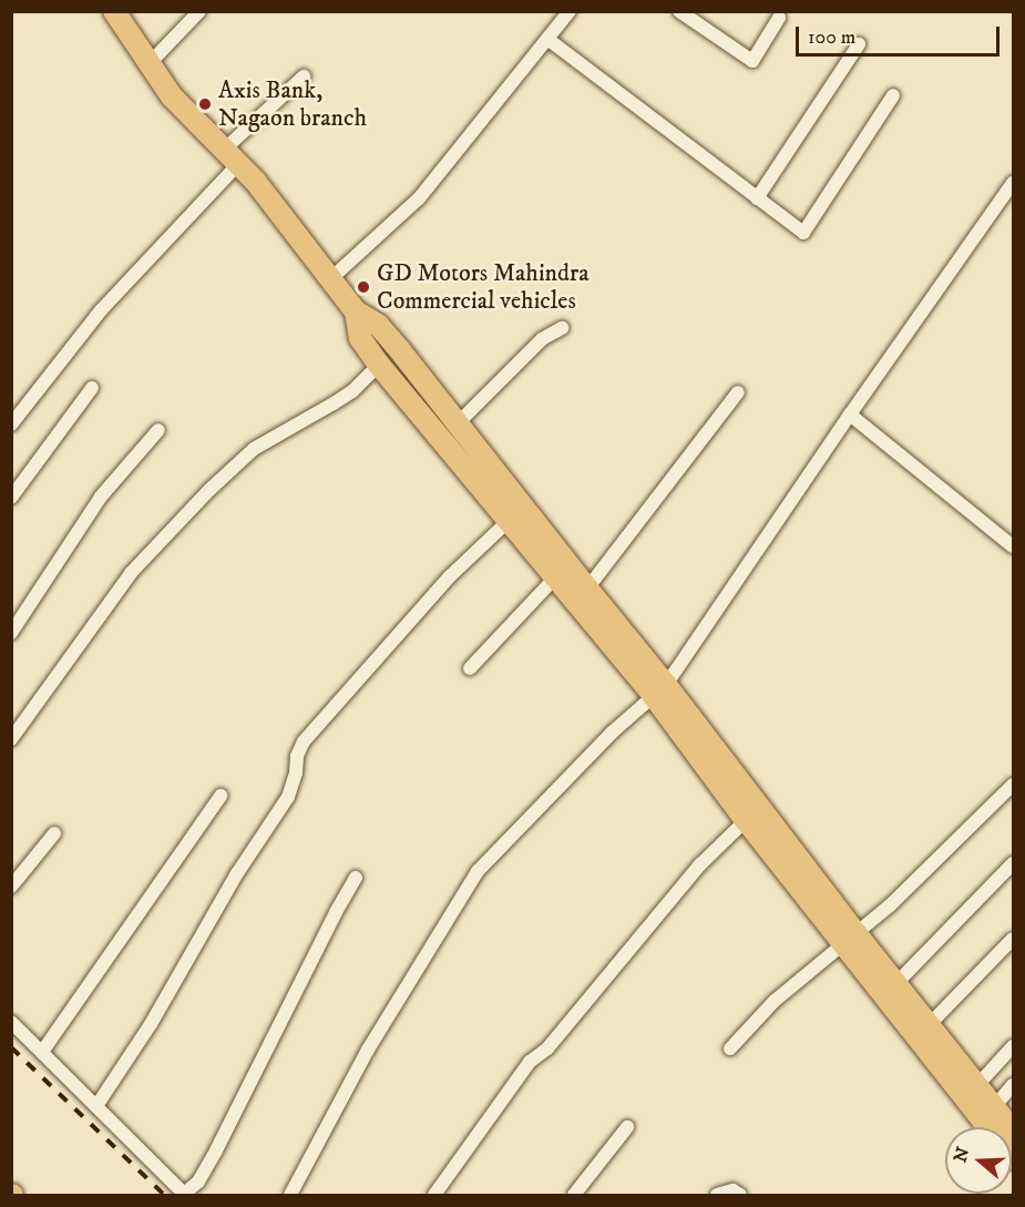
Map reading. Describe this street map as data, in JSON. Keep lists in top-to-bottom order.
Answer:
{
  "places": ["Axis Bank, Nagaon branch", "GD Motors Mahindra Commercial vehicles"],
  "scale_bar": "100 m",
  "north": "left"
}
